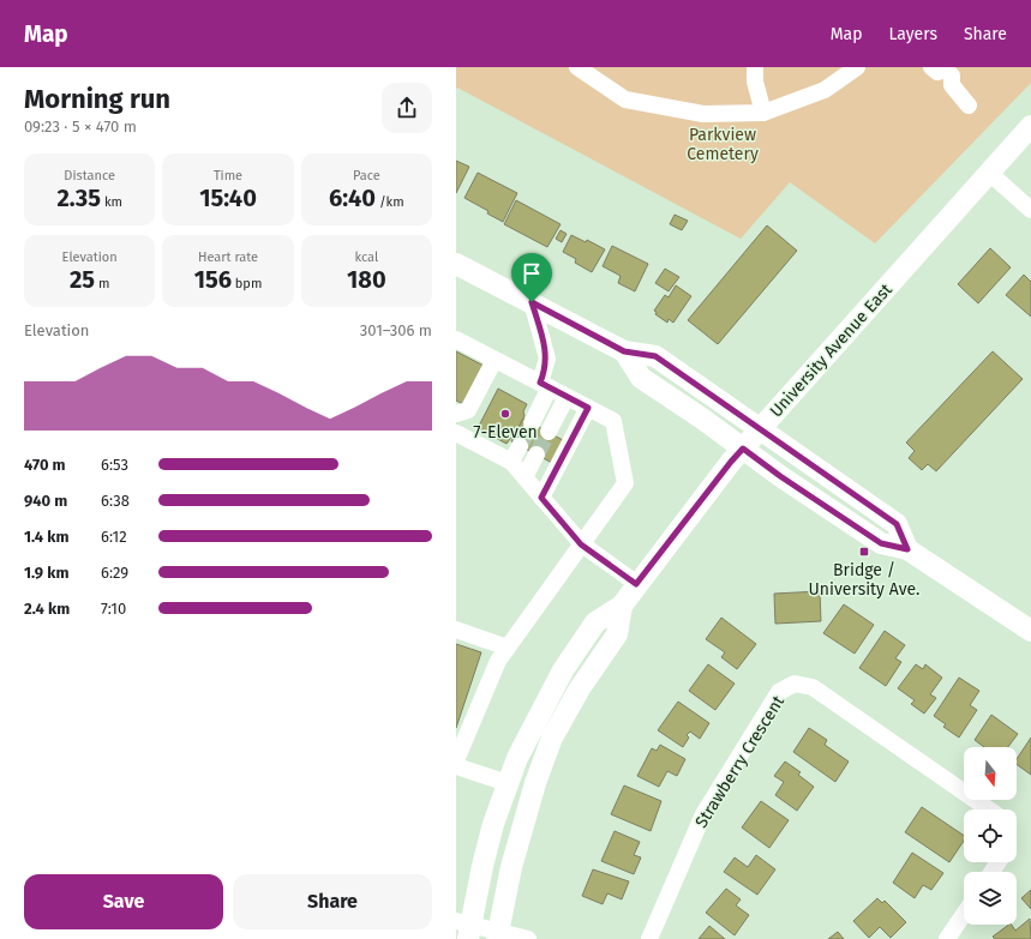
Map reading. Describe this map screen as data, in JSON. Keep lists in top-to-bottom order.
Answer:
{
  "streets": {
    "main road": ["University Avenue East"],
    "street": ["Strawberry Crescent"]
  },
  "parks": ["Parkview Cemetery"],
  "places": {
    "other": ["7-Eleven"],
    "transit": ["Bridge / University Ave."]
  },
  "north": "bottom",
  "page": {
    "header": "Map",
    "nav": ["Map", "Layers", "Share"],
    "heading": ["Morning run", "09:23 · 5 × 470 m"],
    "stats": [
      ["Distance", "2.35 km"],
      ["Time", "15:40"],
      ["Pace", "6:40 /km"],
      ["Elevation", "25 m"],
      ["Heart rate", "156 bpm"],
      ["kcal", "180"]
    ],
    "chart": ["Elevation", "301–306 m"],
    "list": [
      {
        "name": "470 m",
        "note": "6:53"
      },
      {
        "name": "940 m",
        "note": "6:38"
      },
      {
        "name": "1.4 km",
        "note": "6:12"
      },
      {
        "name": "1.9 km",
        "note": "6:29"
      },
      {
        "name": "2.4 km",
        "note": "7:10"
      }
    ],
    "buttons": ["Save", "Share"]
  }
}
